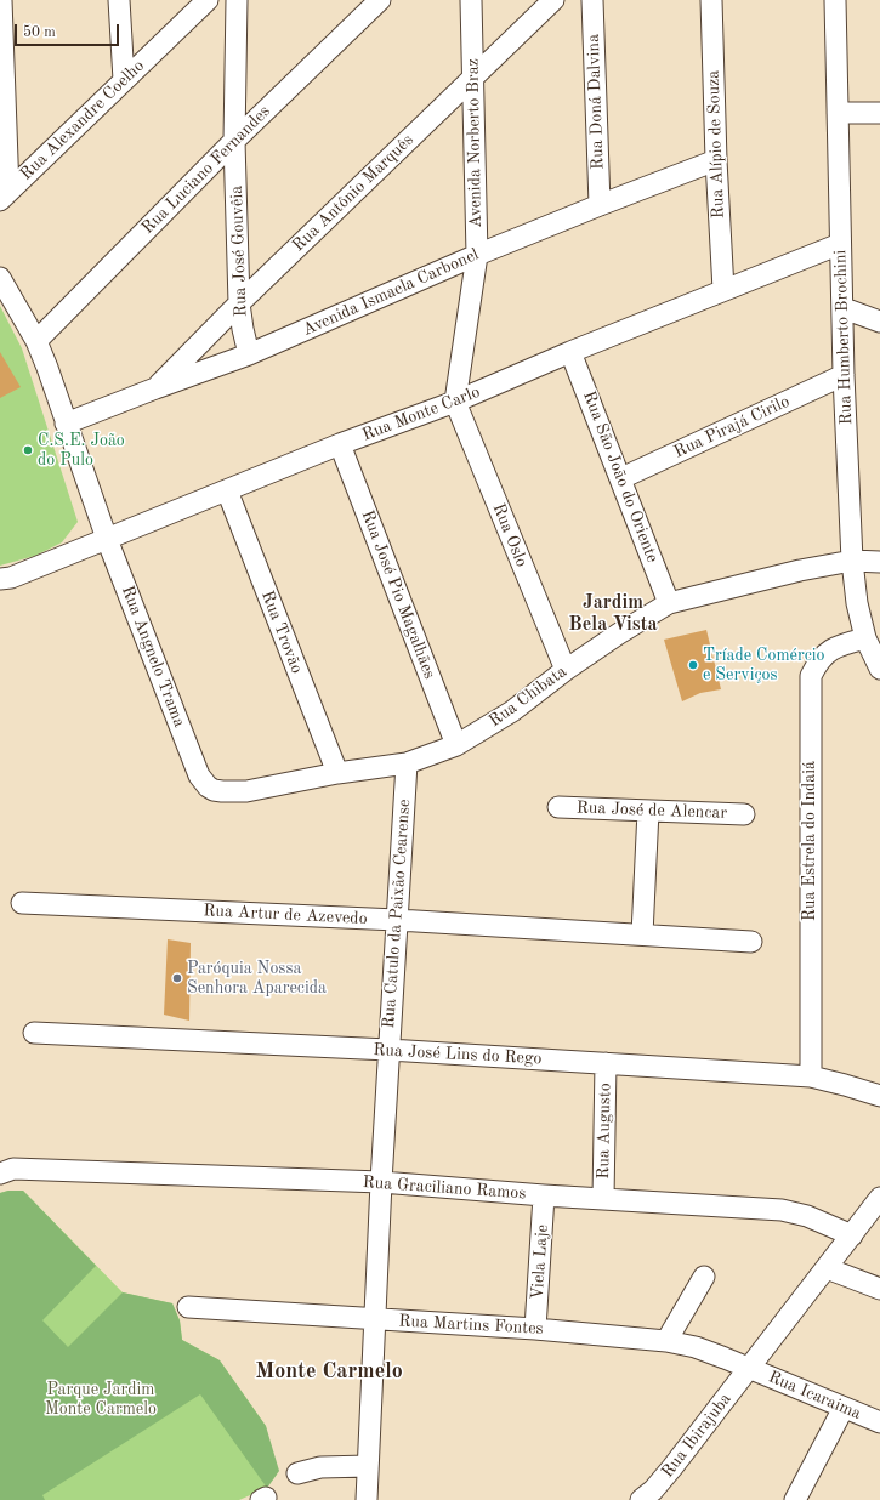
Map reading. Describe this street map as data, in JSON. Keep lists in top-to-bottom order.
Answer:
{
  "streets": {
    "street": [
      "Rua Doná Dalvina",
      "Rua Alexandre Coelho",
      "Avenida Norberto Braz",
      "Rua Alípio de Souza",
      "Rua Luciano Fernandes",
      "Rua Antônio Marquês",
      "Rua José Gouvêia",
      "Avenida Ismaela Carbonel",
      "Rua Humberto Brochini",
      "Rua Monte Carlo",
      "Rua Pirajá Cirilo",
      "Rua São João do Oriente",
      "Rua Oslo",
      "Rua José Pio Magalhães",
      "Rua Trovão",
      "Rua Angnelo Trama",
      "Rua Chibata",
      "Rua José de Alencar",
      "Rua Estrela do Indaiá",
      "Rua Catulo da Paixão Cearense",
      "Rua Artur de Azevedo",
      "Rua José Lins do Rego",
      "Rua Augusto",
      "Rua Graciliano Ramos",
      "Viela Laje",
      "Rua Martins Fontes",
      "Rua Icaraima",
      "Rua Ibirajuba"
    ]
  },
  "crossings": [
    ["Rua Doná Dalvina", "Avenida Ismaela Carbonel"],
    ["Avenida Norberto Braz", "Rua Antônio Marquês"],
    ["Avenida Norberto Braz", "Avenida Ismaela Carbonel"],
    ["Avenida Norberto Braz", "Rua Monte Carlo"],
    ["Avenida Norberto Braz", "Rua Oslo"],
    ["Rua Alípio de Souza", "Avenida Ismaela Carbonel"],
    ["Rua Alípio de Souza", "Rua Monte Carlo"],
    ["Rua Luciano Fernandes", "Rua José Gouvêia"],
    ["Rua Luciano Fernandes", "Rua Angnelo Trama"],
    ["Rua Antônio Marquês", "Rua José Gouvêia"],
    ["Rua Antônio Marquês", "Avenida Ismaela Carbonel"],
    ["Rua José Gouvêia", "Avenida Ismaela Carbonel"],
    ["Avenida Ismaela Carbonel", "Rua Angnelo Trama"],
    ["Rua Humberto Brochini", "Rua Monte Carlo"],
    ["Rua Humberto Brochini", "Rua Pirajá Cirilo"],
    ["Rua Humberto Brochini", "Rua Chibata"],
    ["Rua Humberto Brochini", "Rua Estrela do Indaiá"],
    ["Rua Monte Carlo", "Rua São João do Oriente"],
    ["Rua Monte Carlo", "Rua Oslo"],
    ["Rua Monte Carlo", "Rua José Pio Magalhães"],
    ["Rua Monte Carlo", "Rua Trovão"],
    ["Rua Monte Carlo", "Rua Angnelo Trama"],
    ["Rua Pirajá Cirilo", "Rua São João do Oriente"],
    ["Rua São João do Oriente", "Rua Chibata"],
    ["Rua Oslo", "Rua Chibata"],
    ["Rua José Pio Magalhães", "Rua Chibata"],
    ["Rua Trovão", "Rua Chibata"],
    ["Rua Angnelo Trama", "Rua Chibata"],
    ["Rua Chibata", "Rua Catulo da Paixão Cearense"],
    ["Rua Estrela do Indaiá", "Rua José Lins do Rego"],
    ["Rua Catulo da Paixão Cearense", "Rua Artur de Azevedo"],
    ["Rua Catulo da Paixão Cearense", "Rua José Lins do Rego"],
    ["Rua Catulo da Paixão Cearense", "Rua Graciliano Ramos"],
    ["Rua Catulo da Paixão Cearense", "Rua Martins Fontes"],
    ["Rua José Lins do Rego", "Rua Augusto"],
    ["Rua Augusto", "Rua Graciliano Ramos"],
    ["Rua Graciliano Ramos", "Viela Laje"],
    ["Viela Laje", "Rua Martins Fontes"],
    ["Rua Martins Fontes", "Rua Icaraima"],
    ["Rua Martins Fontes", "Rua Ibirajuba"],
    ["Rua Icaraima", "Rua Ibirajuba"]
  ],
  "districts": ["Jardim Bela Vista", "Monte Carmelo"],
  "parks": ["Parque Jardim Monte Carmelo"],
  "places": ["C.S.E. João do Pulo", "Tríade Comércio e Serviços", "Paróquia Nossa Senhora Aparecida"],
  "scale_bar": "50 m"
}
